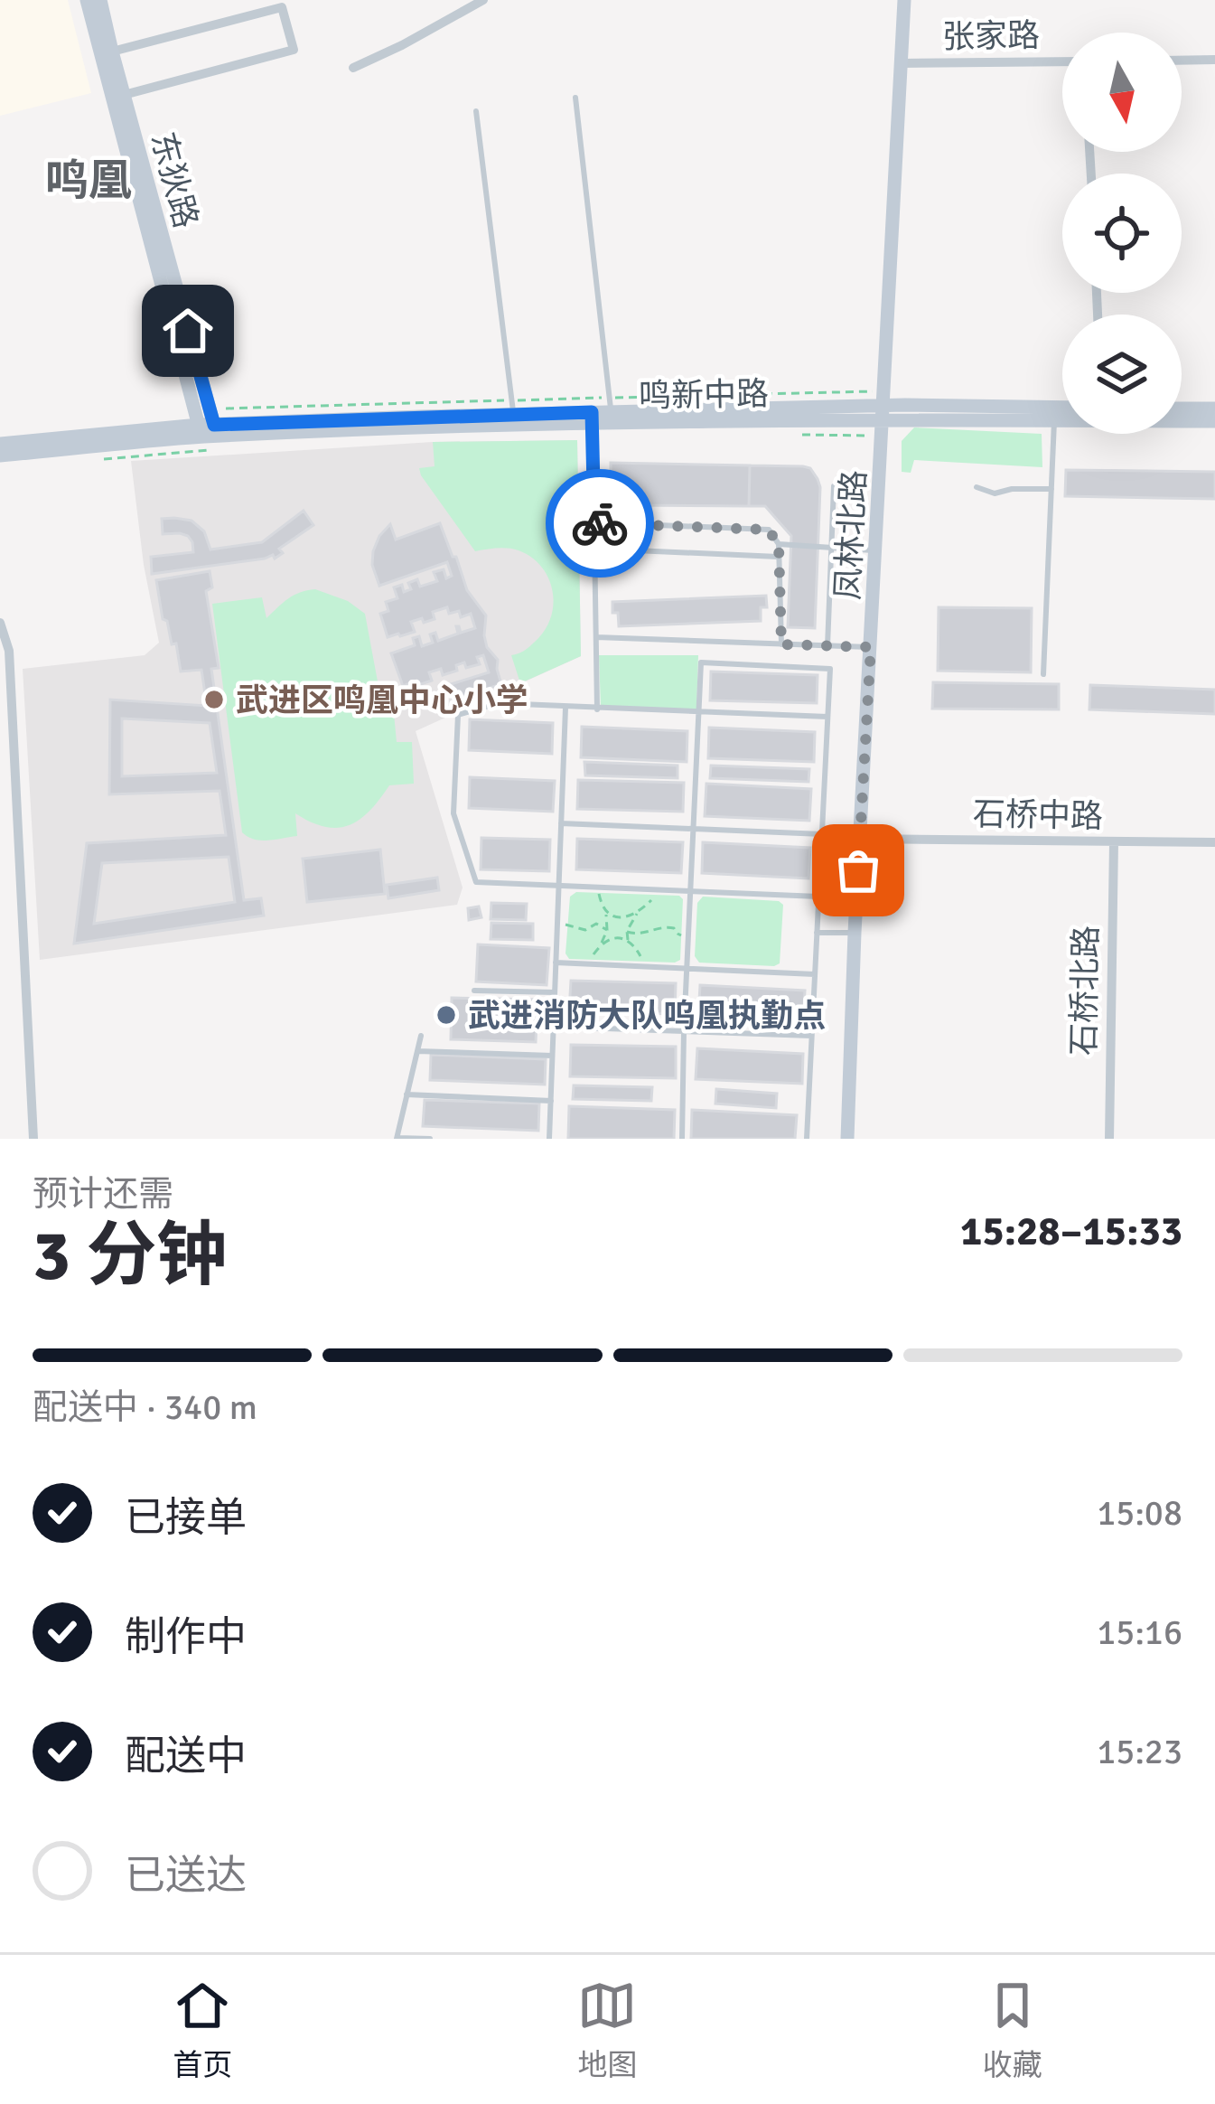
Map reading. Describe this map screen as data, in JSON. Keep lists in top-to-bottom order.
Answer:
{
  "streets": {
    "main road": ["东狄路", "鸣新中路", "凤林北路"],
    "street": ["张家路", "石桥中路", "石桥北路"]
  },
  "crossings": [
    ["张家路", "凤林北路"],
    ["东狄路", "鸣新中路"],
    ["鸣新中路", "凤林北路"],
    ["凤林北路", "石桥中路"],
    ["石桥中路", "石桥北路"]
  ],
  "districts": ["鸣凰"],
  "places": ["武进区鸣凰中心小学", "武进消防大队呜凰执勤点"],
  "north": "bottom",
  "page": {
    "heading": ["3 分钟", "预计还需", "15:28–15:33"],
    "bar": "配送中 · 340 m",
    "list": [
      ["已接单", "15:08"],
      ["制作中", "15:16"],
      ["配送中", "15:23"],
      "已送达"
    ],
    "tabs": ["首页", "地图", "收藏"]
  }
}
